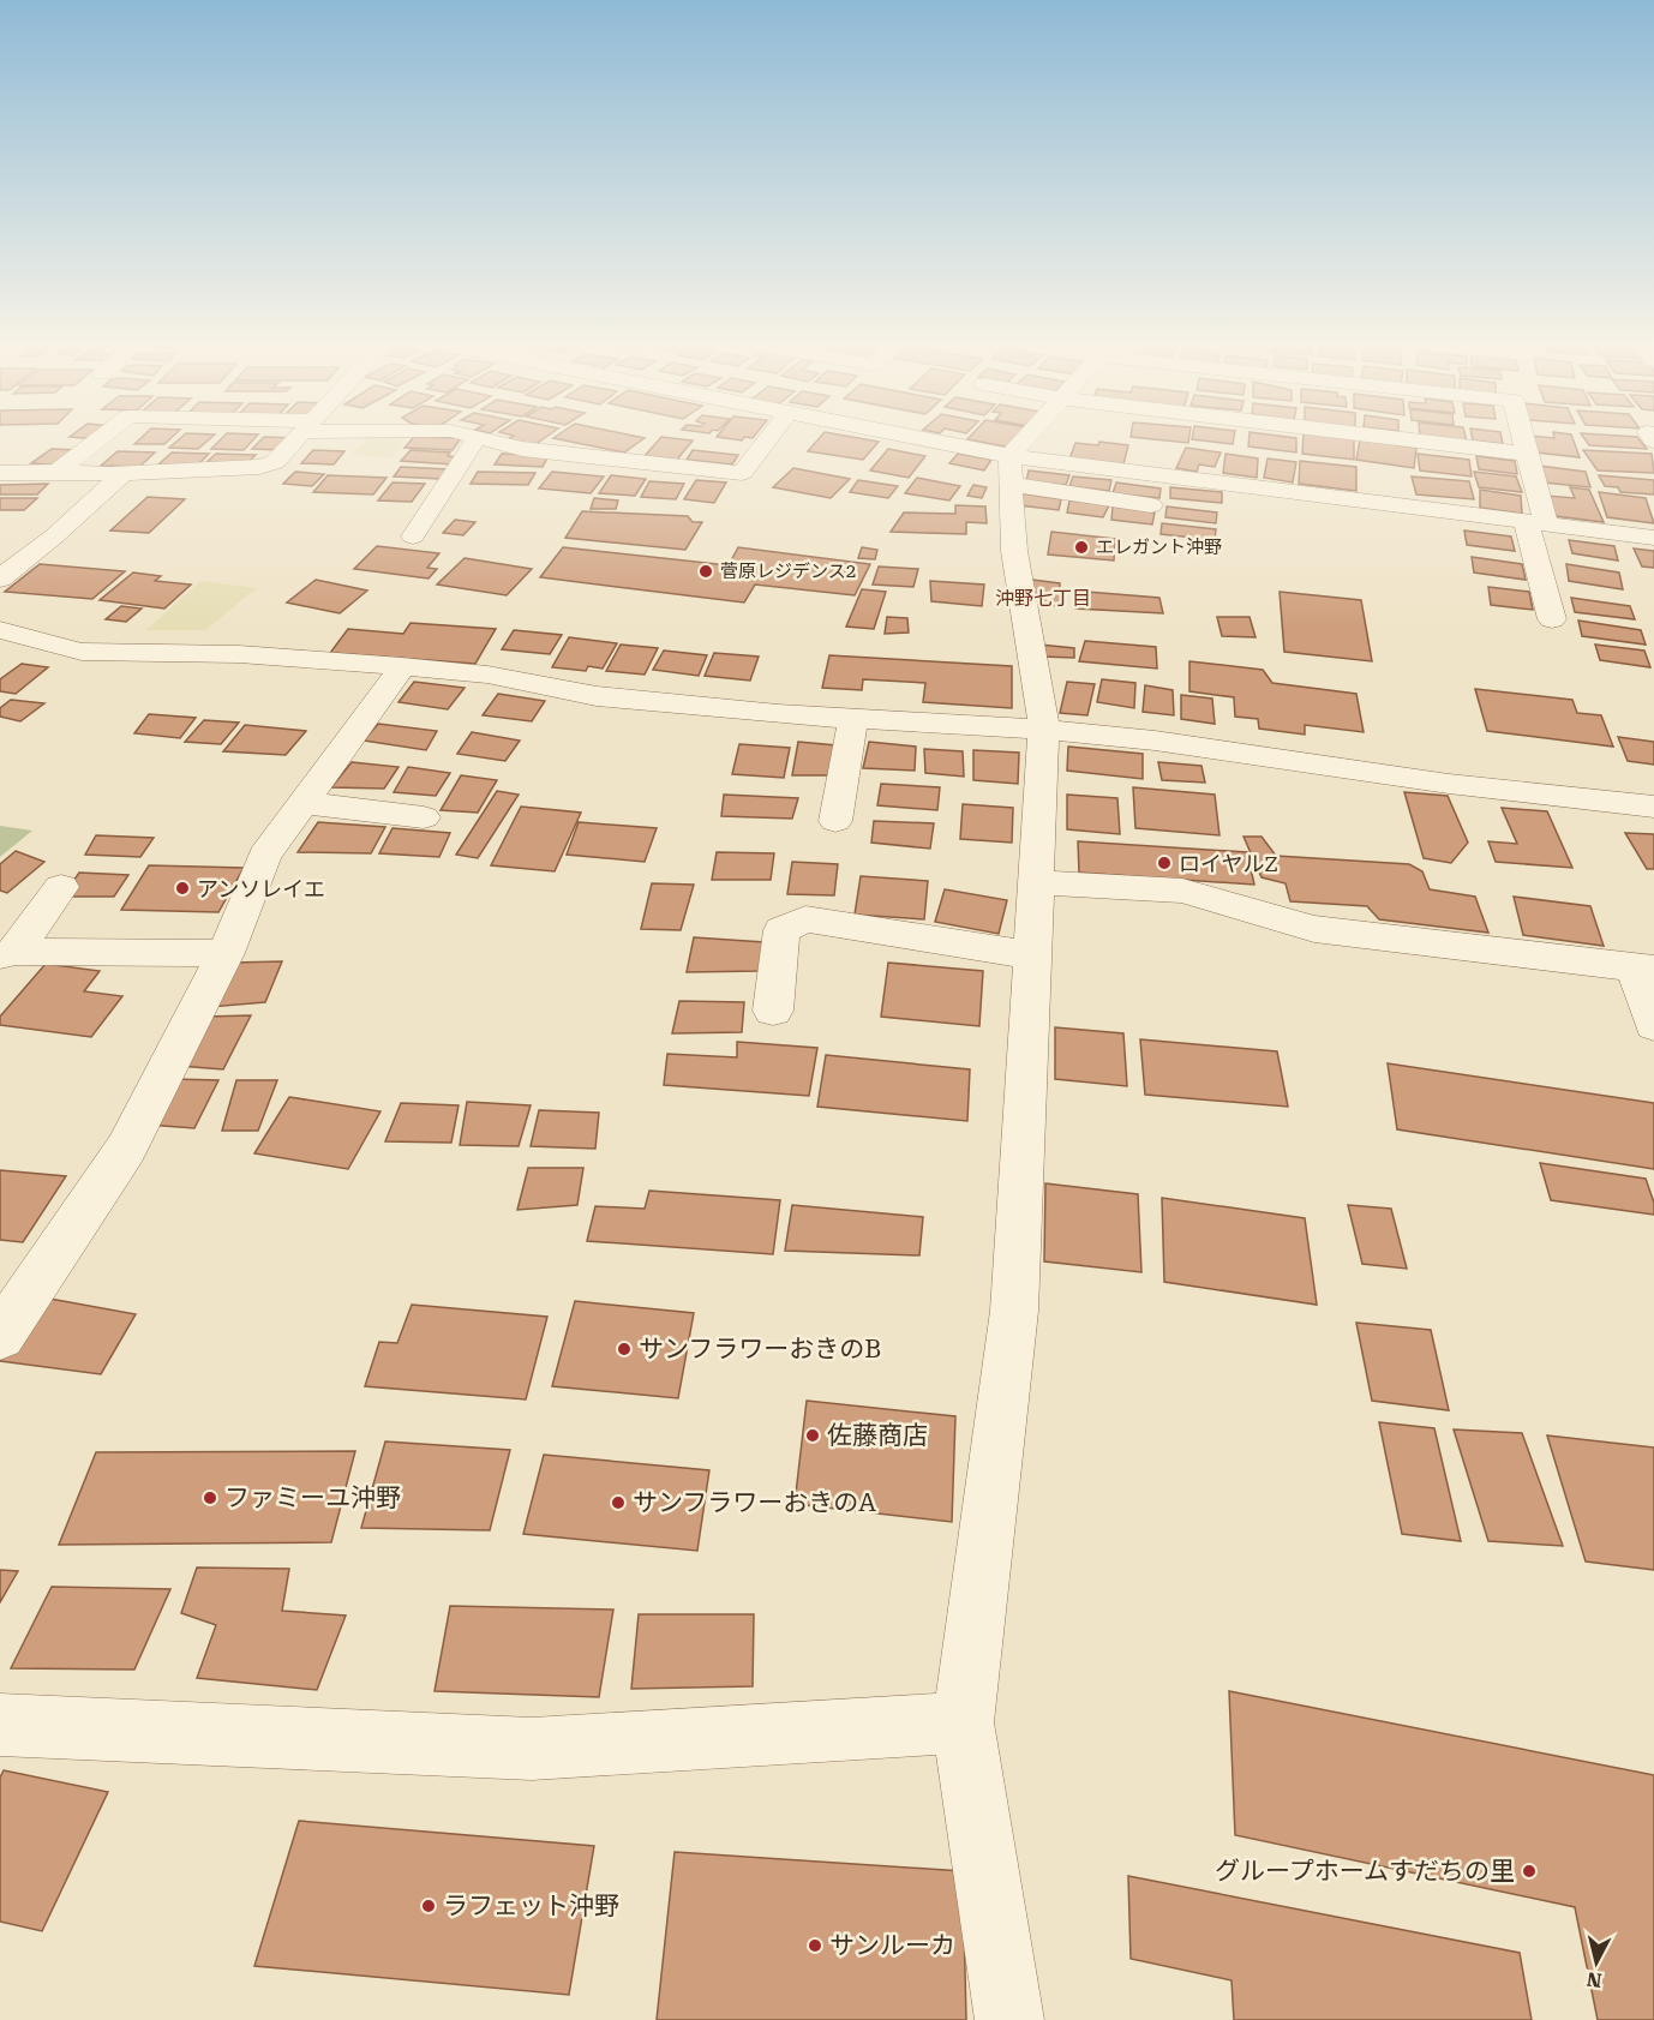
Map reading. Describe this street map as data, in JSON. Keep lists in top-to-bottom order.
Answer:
{
  "districts": ["沖野七丁目"],
  "places": [
    "エレガント沖野",
    "菅原レジデンス2",
    "ロイヤルZ",
    "アンソレイエ",
    "サンフラワーおきのB",
    "佐藤商店",
    "ファミーユ沖野",
    "サンフラワーおきのA",
    "グループホームすだちの里",
    "ラフェット沖野",
    "サンルーカ"
  ],
  "north": "bottom"
}
